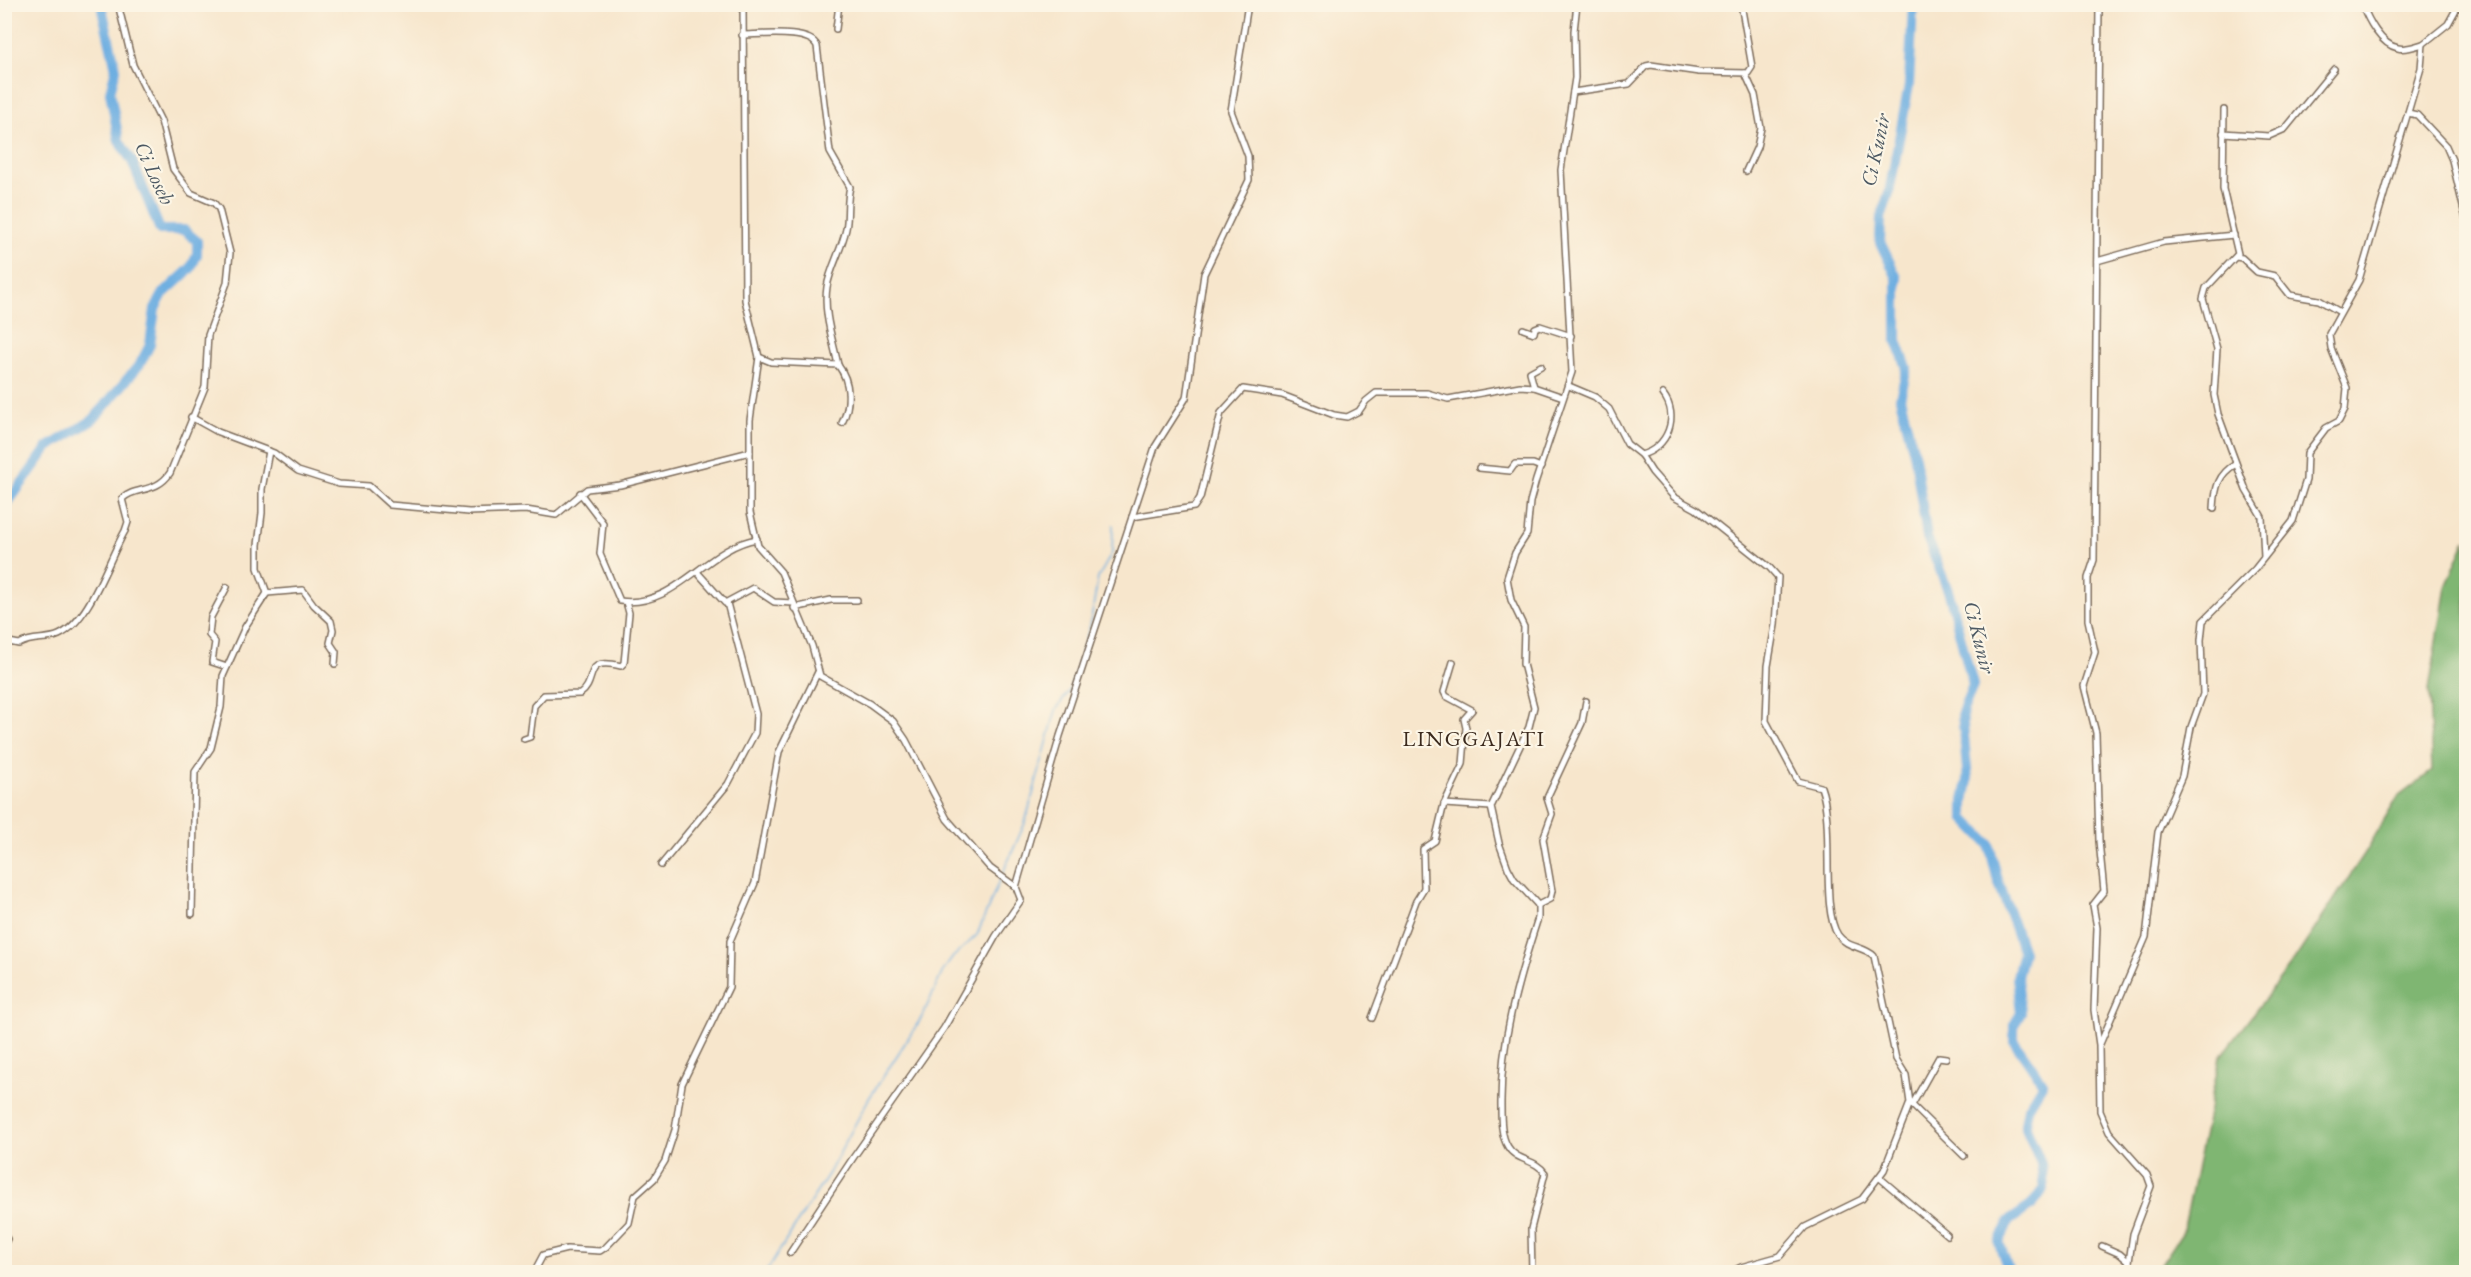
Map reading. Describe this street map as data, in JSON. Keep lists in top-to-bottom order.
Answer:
{
  "districts": ["LINGGAJATI"],
  "water": ["Ci Kunir", "Ci Loseh"]
}
